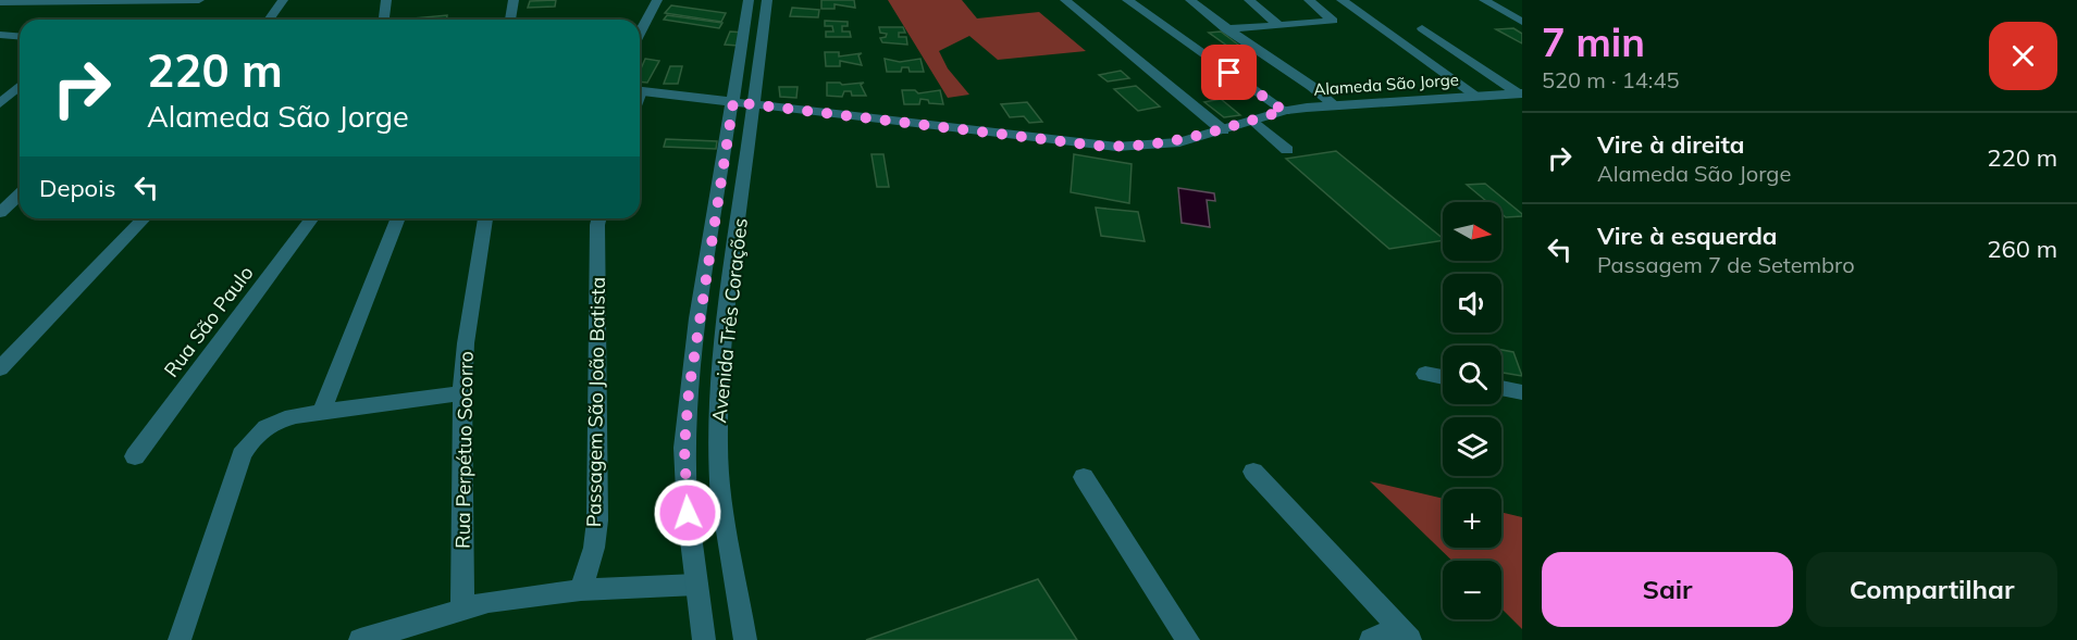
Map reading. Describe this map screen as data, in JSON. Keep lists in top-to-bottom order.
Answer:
{
  "streets": {
    "street": [
      "Alameda São Jorge",
      "Avenida Três Corações",
      "Rua São Paulo",
      "Passagem São João Batista",
      "Rua Perpétuo Socorro"
    ]
  },
  "crossings": [
    ["Alameda São Jorge", "Avenida Três Corações"]
  ],
  "north": "right",
  "page": {
    "heading": ["7 min", "520 m · 14:45"],
    "turn": ["220 m", "Alameda São Jorge"],
    "list": [
      {
        "name": "Vire à direita",
        "note": "Alameda São Jorge",
        "value": "220 m"
      },
      {
        "name": "Vire à esquerda",
        "note": "Passagem 7 de Setembro",
        "value": "260 m"
      }
    ],
    "then": "Depois",
    "map_buttons": ["+", "−"],
    "buttons": ["Sair", "Compartilhar"]
  }
}
